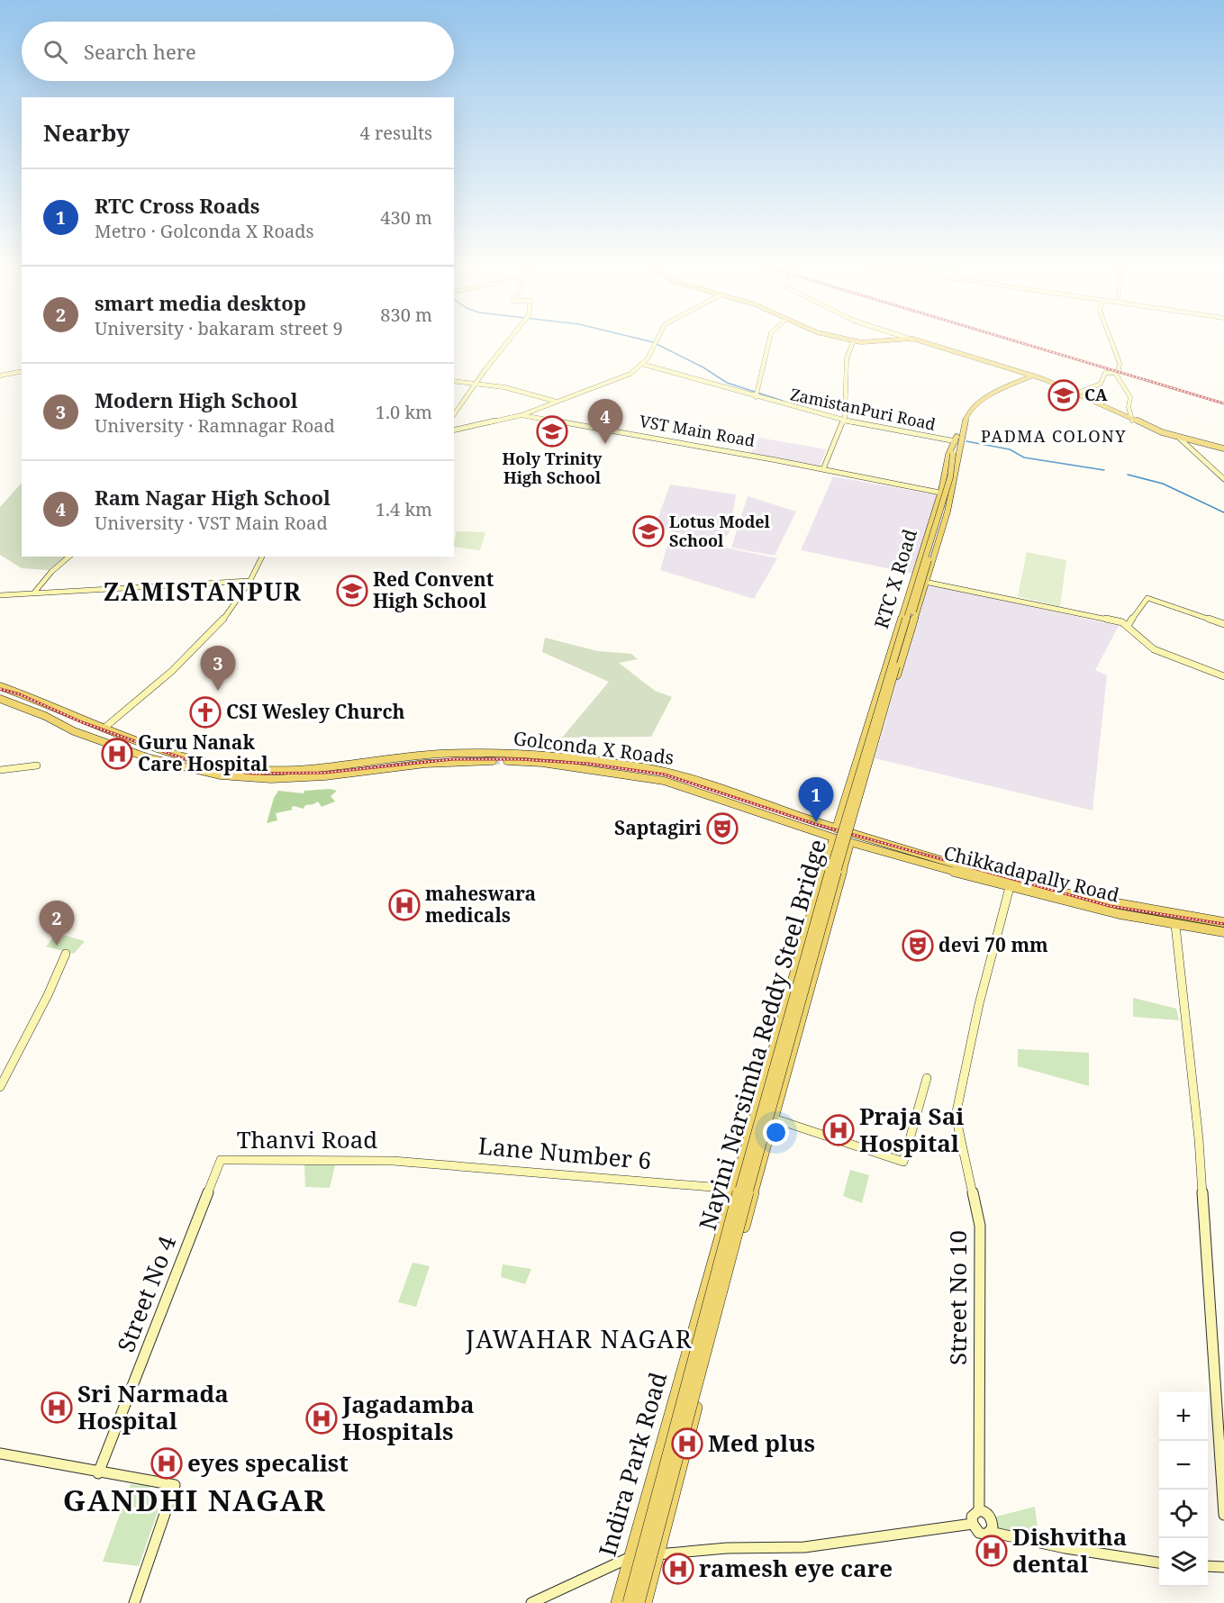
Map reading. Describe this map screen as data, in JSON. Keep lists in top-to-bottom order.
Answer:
{
  "streets": {
    "main road": [
      "RTC X Road",
      "Golconda X Roads",
      "Chikkadapally Road",
      "Nayini Narsimha Reddy Steel Bridge",
      "Indira Park Road"
    ],
    "street": [
      "ZamistanPuri Road",
      "VST Main Road",
      "Thanvi Road",
      "Lane Number 6",
      "Street No 4",
      "Street No 10"
    ]
  },
  "crossings": [
    ["ZamistanPuri Road", "RTC X Road"],
    ["VST Main Road", "RTC X Road"],
    ["RTC X Road", "Golconda X Roads"],
    ["RTC X Road", "Chikkadapally Road"],
    ["RTC X Road", "Nayini Narsimha Reddy Steel Bridge"],
    ["RTC X Road", "Indira Park Road"],
    ["Golconda X Roads", "Chikkadapally Road"],
    ["Golconda X Roads", "Indira Park Road"],
    ["Chikkadapally Road", "Street No 10"],
    ["Chikkadapally Road", "Indira Park Road"],
    ["Thanvi Road", "Lane Number 6"],
    ["Thanvi Road", "Street No 4"],
    ["Lane Number 6", "Indira Park Road"]
  ],
  "districts": [
    "PADMA COLONY",
    "ZAMISTANPUR",
    "JAWAHAR NAGAR",
    "GANDHI NAGAR"
  ],
  "places": {
    "school or university": [
      "CA",
      "Holy Trinity High School",
      "Lotus Model School",
      "Red Convent High School"
    ],
    "church": ["CSI Wesley Church"],
    "hospital": [
      "Guru Nanak Care Hospital",
      "maheswara medicals",
      "Praja Sai Hospital",
      "Sri Narmada Hospital",
      "Jagadamba Hospitals",
      "Med plus",
      "eyes specalist",
      "Dishvitha dental",
      "ramesh eye care"
    ],
    "theatre": ["Saptagiri", "devi 70 mm"]
  },
  "page": {
    "search": "Search here",
    "heading": ["Nearby", "4 results"],
    "list": [
      {
        "mark": "1",
        "name": "RTC Cross Roads",
        "note": "Metro · Golconda X Roads",
        "value": "430 m"
      },
      {
        "mark": "2",
        "name": "smart media desktop",
        "note": "University · bakaram street 9",
        "value": "830 m"
      },
      {
        "mark": "3",
        "name": "Modern High School",
        "note": "University · Ramnagar Road",
        "value": "1.0 km"
      },
      {
        "mark": "4",
        "name": "Ram Nagar High School",
        "note": "University · VST Main Road",
        "value": "1.4 km"
      }
    ],
    "pins": [
      "4",
      "3",
      "1",
      "2"
    ],
    "map_buttons": ["+", "−"]
  }
}
